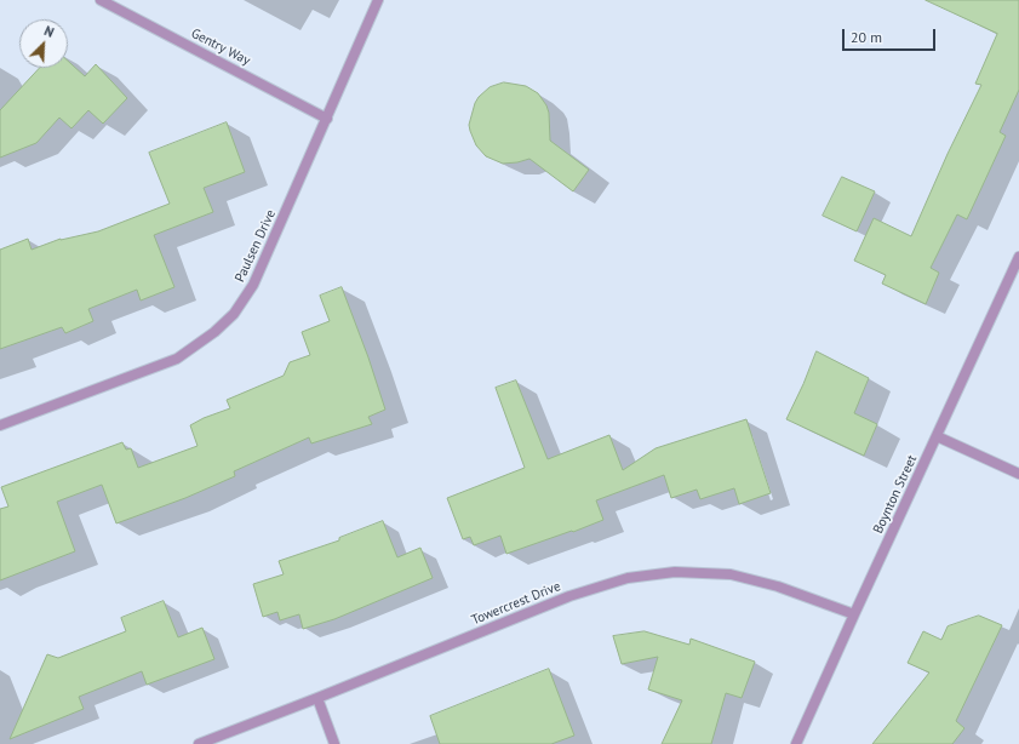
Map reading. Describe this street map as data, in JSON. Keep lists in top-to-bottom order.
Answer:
{
  "streets": {
    "street": [
      "Gentry Way",
      "Paulsen Drive",
      "Boynton Street",
      "Towercrest Drive"
    ]
  },
  "crossings": [
    ["Gentry Way", "Paulsen Drive"],
    ["Boynton Street", "Towercrest Drive"]
  ],
  "scale_bar": "20 m",
  "north": "top right"
}
